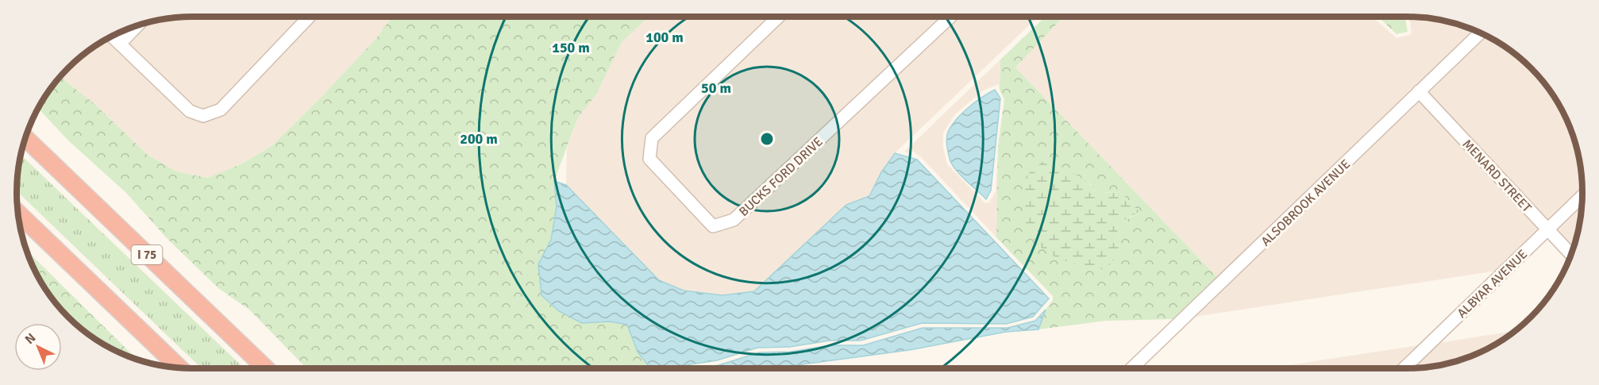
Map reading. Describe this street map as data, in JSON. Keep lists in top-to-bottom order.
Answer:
{
  "streets": {
    "highway": ["I 75"],
    "street": [
      "MENARD STREET",
      "BUCKS FORD DRIVE",
      "ALSOBROOK AVENUE",
      "ALBYAR AVENUE"
    ]
  },
  "crossings": [
    ["MENARD STREET", "ALSOBROOK AVENUE"],
    ["MENARD STREET", "ALBYAR AVENUE"]
  ],
  "north": "top left",
  "rings": [
    "100 m",
    "150 m",
    "50 m",
    "200 m"
  ]
}
